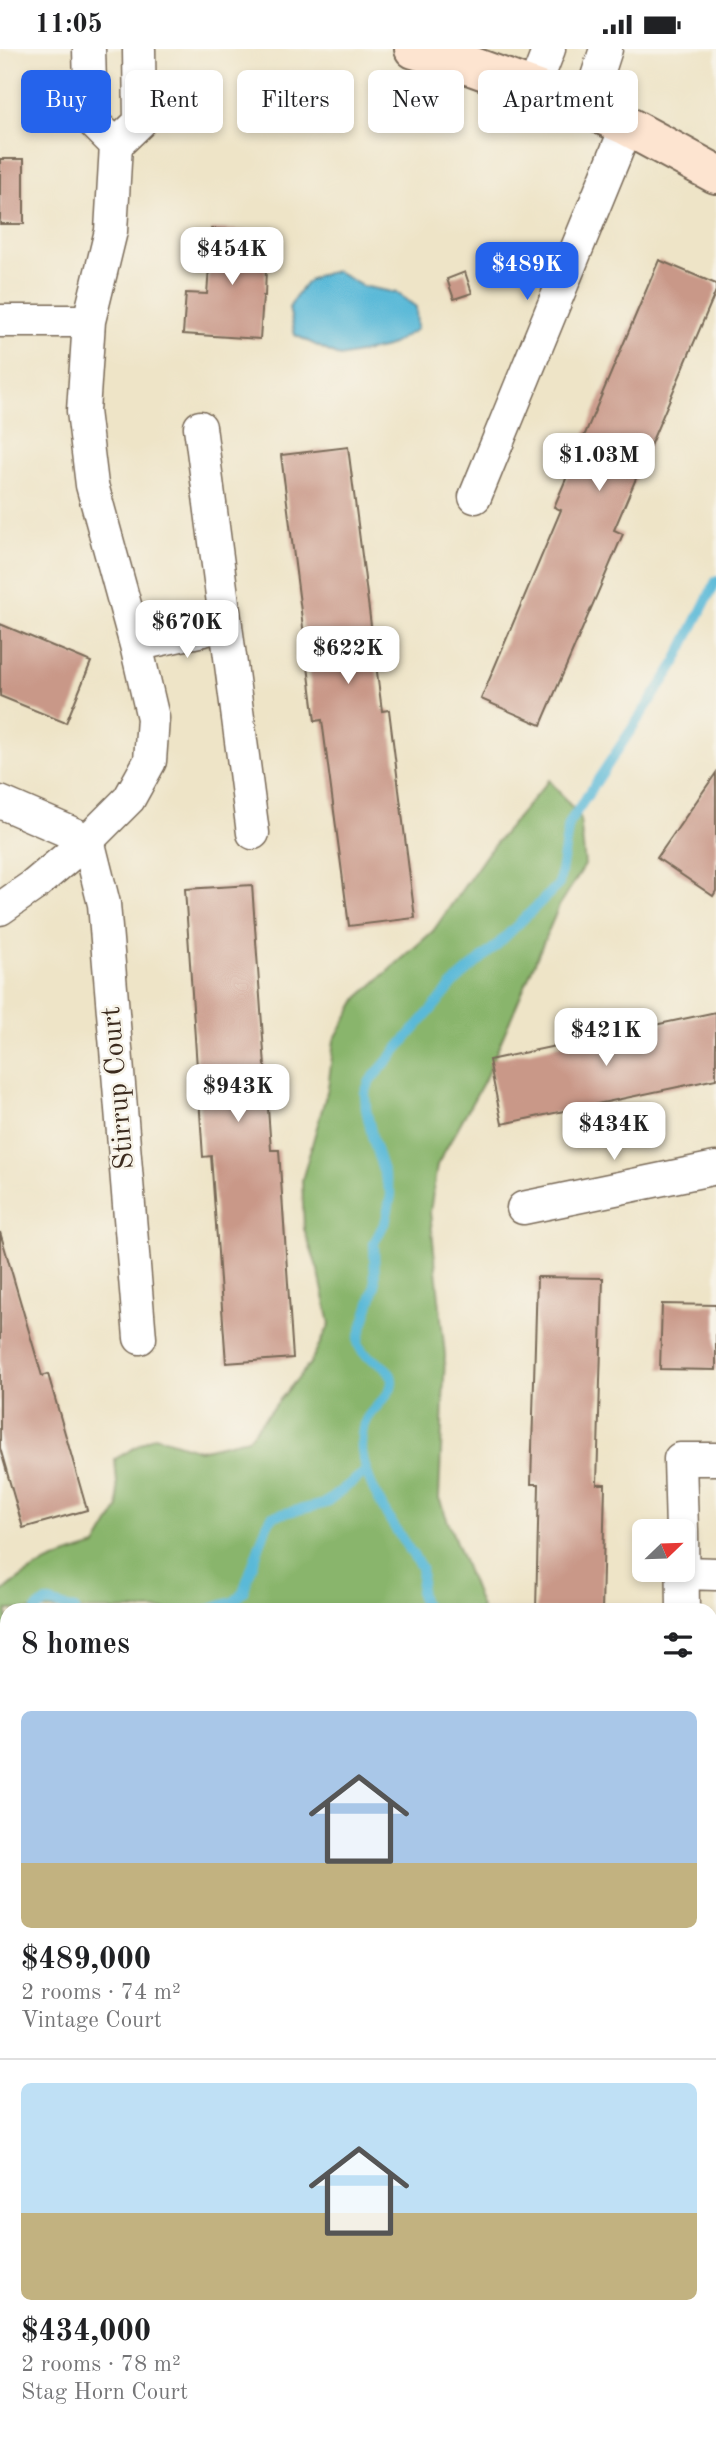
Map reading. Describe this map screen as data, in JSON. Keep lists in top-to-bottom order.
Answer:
{
  "streets": {
    "street": ["Stirrup Court"]
  },
  "north": "top right",
  "page": {
    "status": "11:05",
    "chip": [
      "Buy",
      "Rent",
      "Filters",
      "New",
      "Apartment"
    ],
    "price": [
      "$454K",
      "$489K",
      "$1.03M",
      "$670K",
      "$622K",
      "$421K",
      "$943K",
      "$434K"
    ],
    "heading": "8 homes",
    "list": [
      {
        "name": "$489,000",
        "note": "2 rooms · 74 m² · Vintage Court"
      },
      {
        "name": "$434,000",
        "note": "2 rooms · 78 m² · Stag Horn Court"
      }
    ]
  }
}
